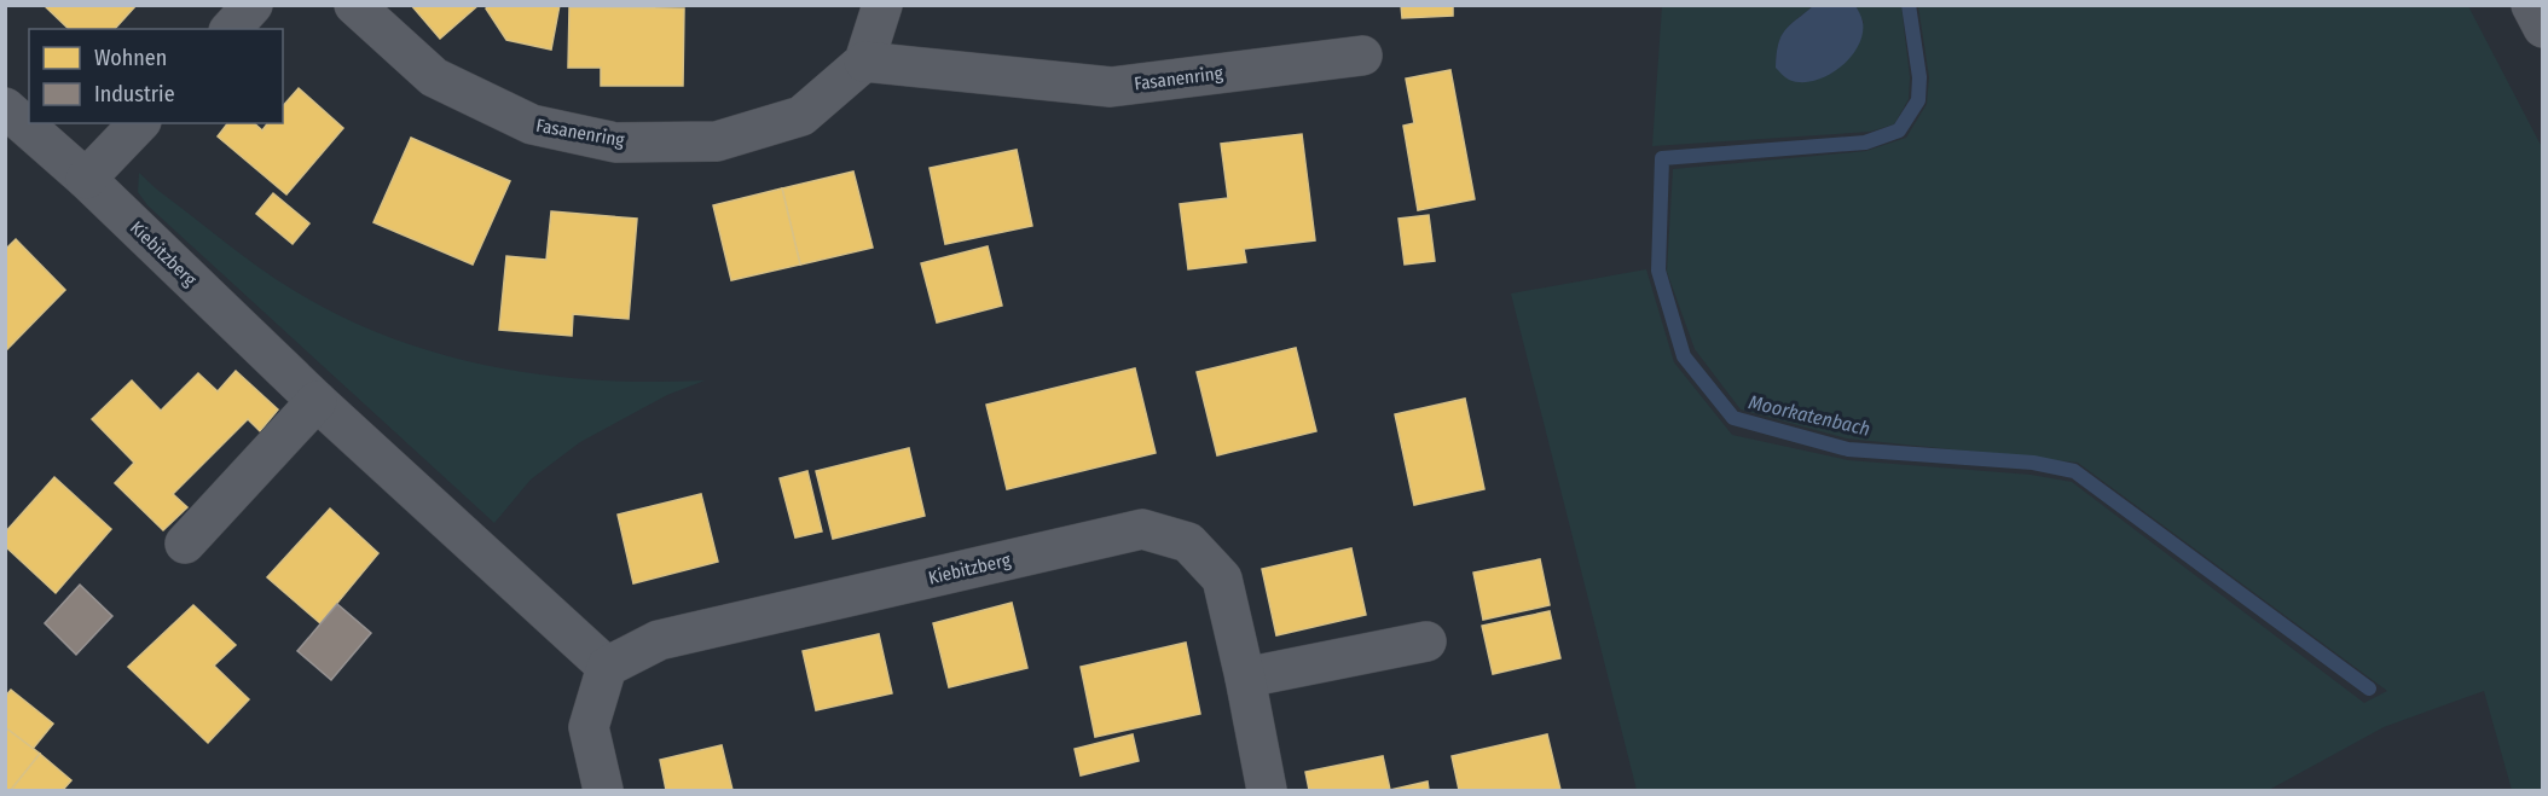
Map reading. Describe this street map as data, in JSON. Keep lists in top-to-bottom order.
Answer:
{
  "streets": {
    "street": ["Fasanenring", "Kiebitzberg"]
  },
  "water": ["Moorkatenbach"],
  "legend": ["Wohnen", "Industrie"]
}
